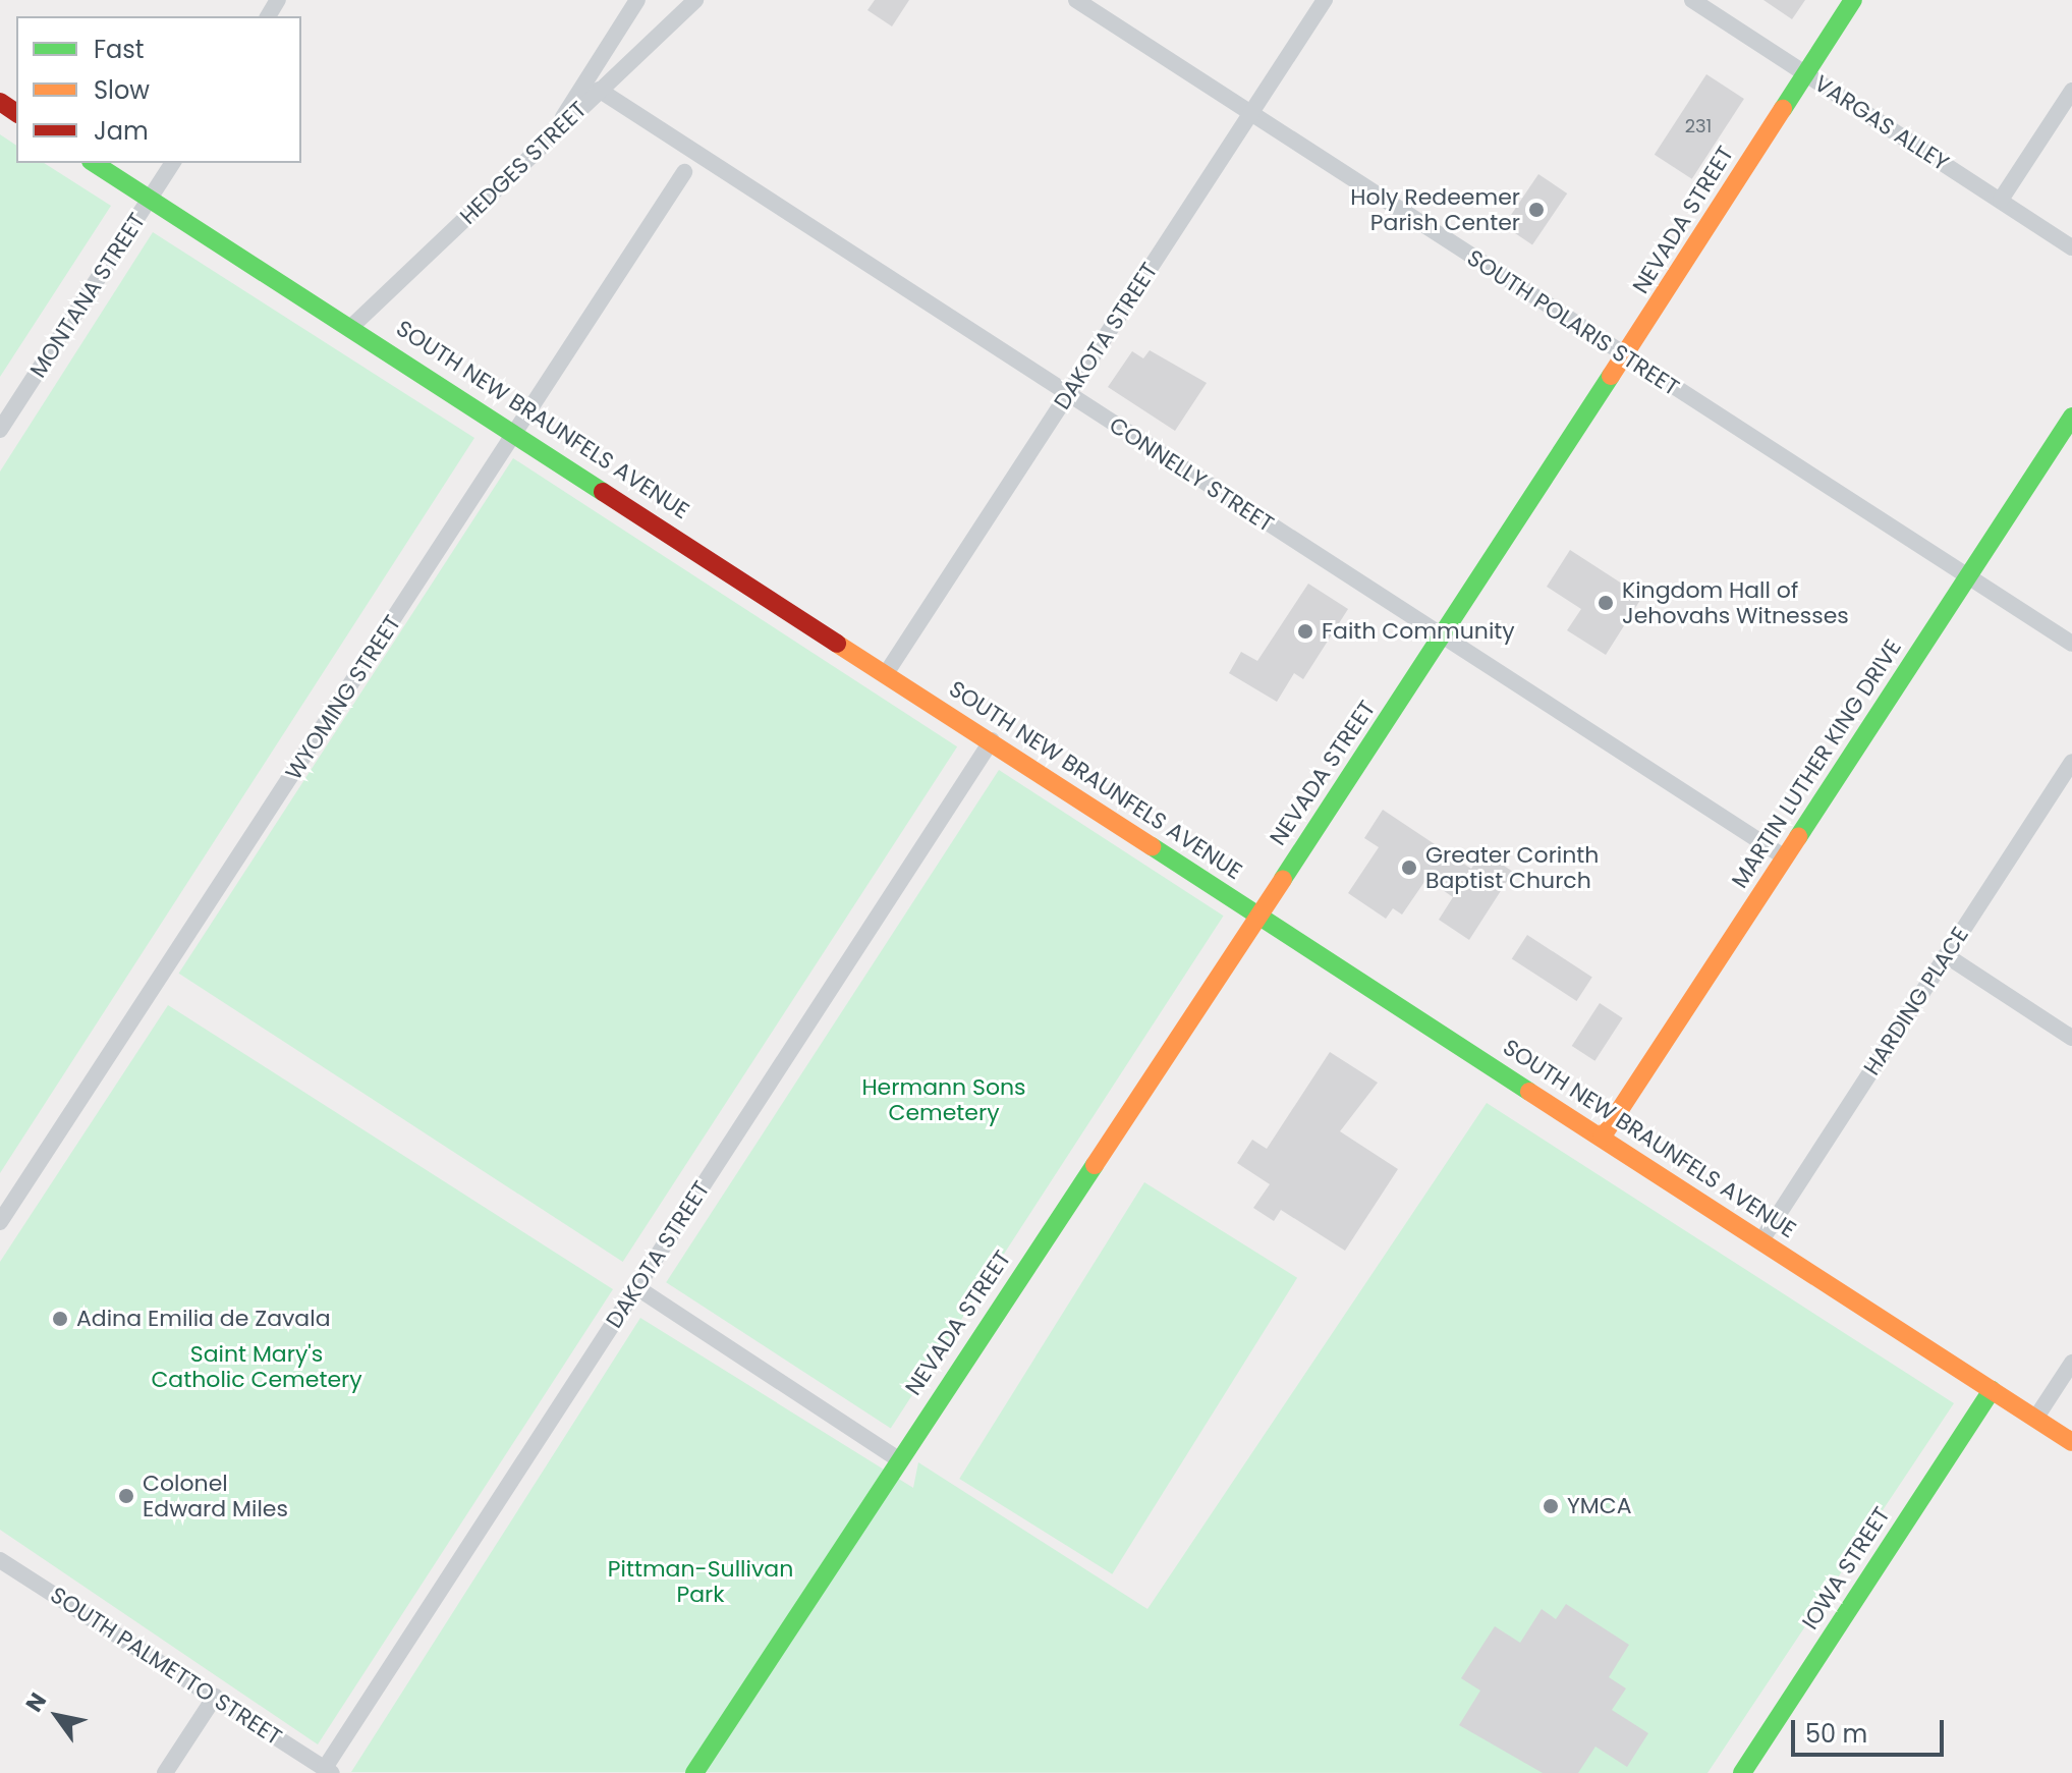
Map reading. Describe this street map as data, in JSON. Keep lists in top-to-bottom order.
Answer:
{
  "streets": {
    "main road": [
      "NEVADA STREET",
      "SOUTH NEW BRAUNFELS AVENUE",
      "MARTIN LUTHER KING DRIVE",
      "IOWA STREET"
    ],
    "street": [
      "VARGAS ALLEY",
      "HEDGES STREET",
      "MONTANA STREET",
      "SOUTH POLARIS STREET",
      "DAKOTA STREET",
      "CONNELLY STREET",
      "WYOMING STREET",
      "HARDING PLACE",
      "SOUTH PALMETTO STREET"
    ]
  },
  "crossings": [
    ["VARGAS ALLEY", "NEVADA STREET"],
    ["HEDGES STREET", "SOUTH NEW BRAUNFELS AVENUE"],
    ["HEDGES STREET", "CONNELLY STREET"],
    ["NEVADA STREET", "SOUTH POLARIS STREET"],
    ["NEVADA STREET", "SOUTH NEW BRAUNFELS AVENUE"],
    ["NEVADA STREET", "CONNELLY STREET"],
    ["MONTANA STREET", "SOUTH NEW BRAUNFELS AVENUE"],
    ["SOUTH POLARIS STREET", "DAKOTA STREET"],
    ["SOUTH POLARIS STREET", "MARTIN LUTHER KING DRIVE"],
    ["DAKOTA STREET", "SOUTH NEW BRAUNFELS AVENUE"],
    ["DAKOTA STREET", "CONNELLY STREET"],
    ["DAKOTA STREET", "SOUTH PALMETTO STREET"],
    ["SOUTH NEW BRAUNFELS AVENUE", "WYOMING STREET"],
    ["SOUTH NEW BRAUNFELS AVENUE", "MARTIN LUTHER KING DRIVE"],
    ["SOUTH NEW BRAUNFELS AVENUE", "HARDING PLACE"],
    ["SOUTH NEW BRAUNFELS AVENUE", "IOWA STREET"],
    ["CONNELLY STREET", "MARTIN LUTHER KING DRIVE"]
  ],
  "parks": ["Hermann Sons Cemetery", "Saint Mary's Catholic Cemetery", "Pittman-Sullivan Park"],
  "places": [
    "Holy Redeemer Parish Center",
    "Kingdom Hall of Jehovahs Witnesses",
    "Faith Community",
    "Greater Corinth Baptist Church",
    "Adina Emilia de Zavala",
    "Colonel Edward Miles",
    "YMCA"
  ],
  "house_numbers": ["231"],
  "legend": ["Fast", "Slow", "Jam"],
  "scale_bar": "50 m",
  "north": "top left"
}
